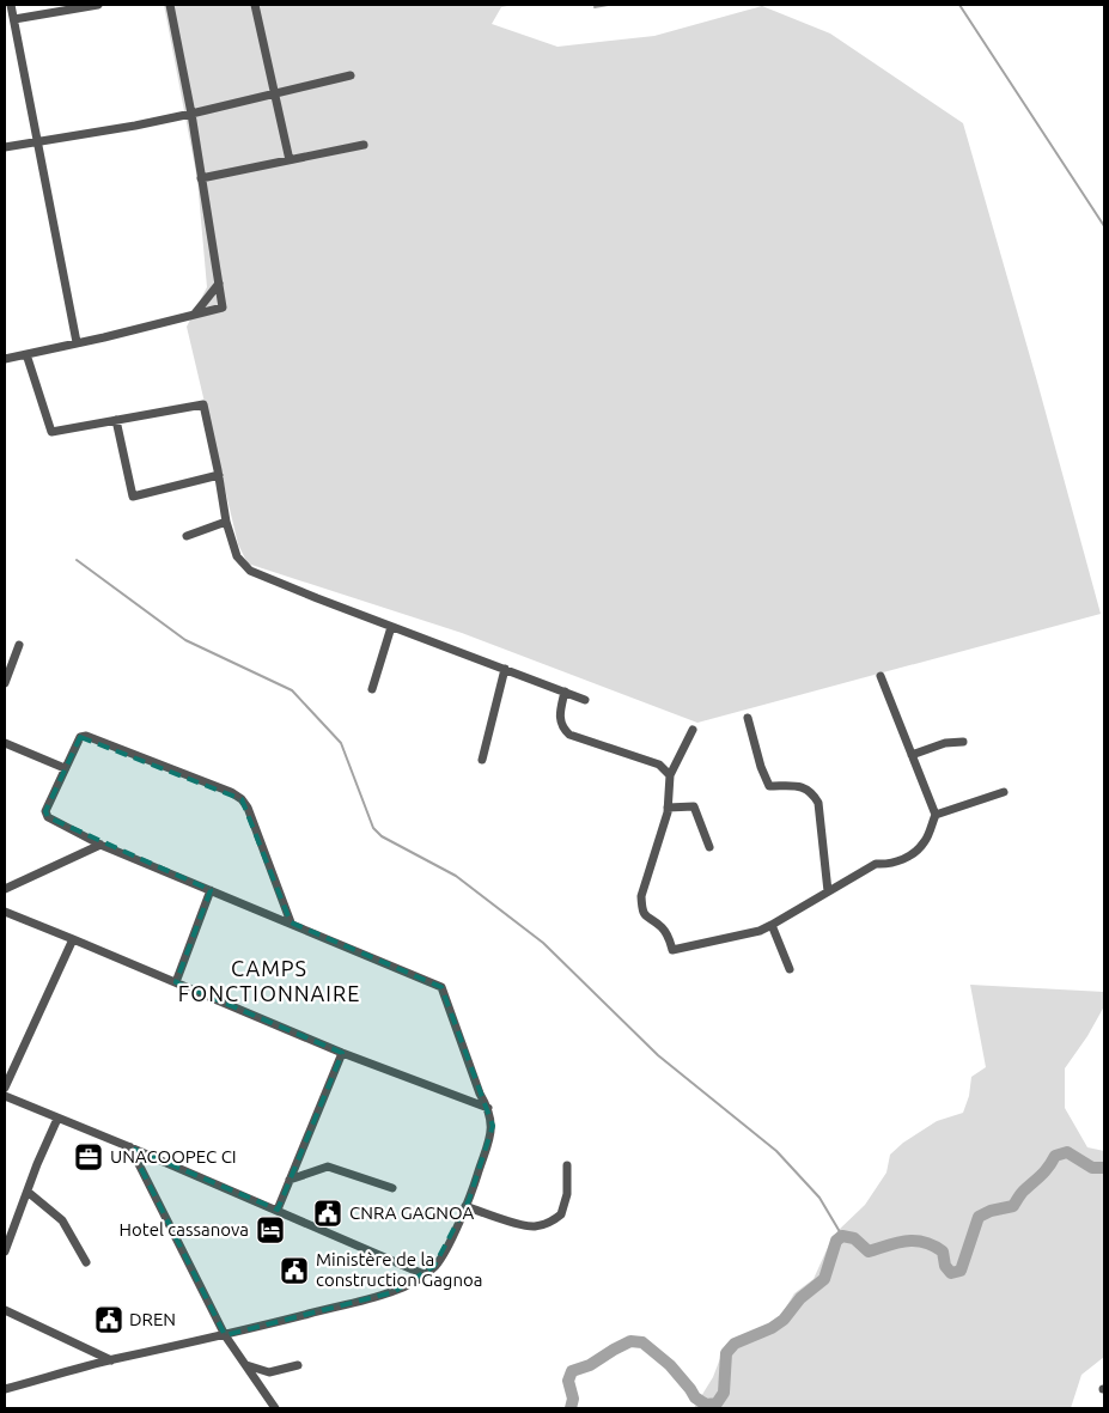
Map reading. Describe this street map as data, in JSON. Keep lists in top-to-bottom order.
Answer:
{
  "districts": ["CAMPS FONCTIONNAIRE"],
  "places": {
    "office": ["UNACOOPEC CI"],
    "public building": ["CNRA GAGNOA", "Ministère de la construction Gagnoa", "DREN"],
    "hotel": ["Hotel cassanova"]
  }
}
